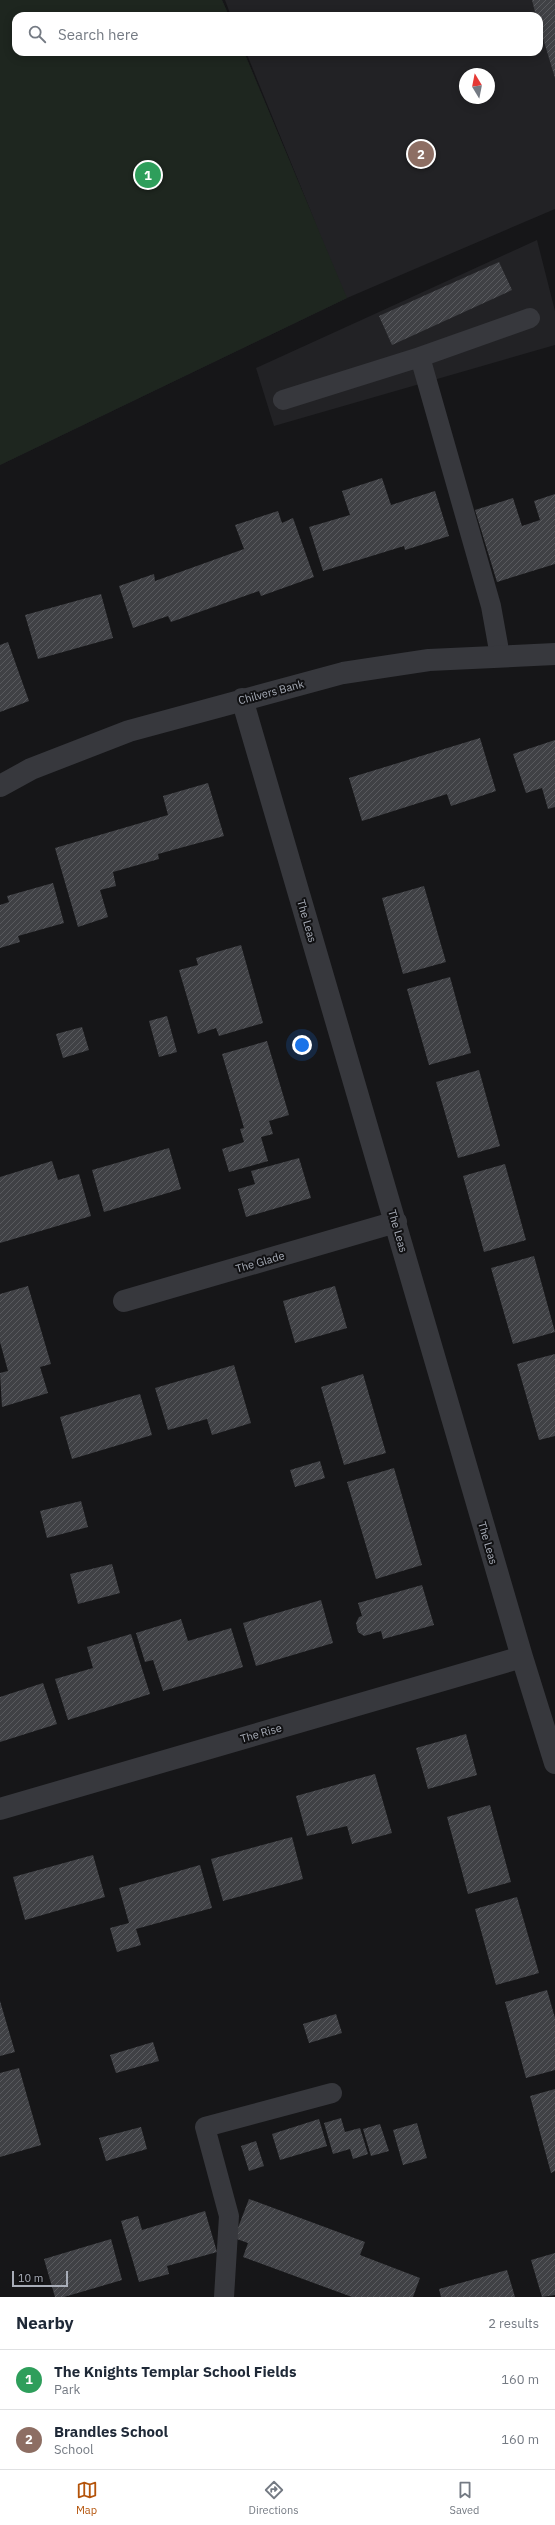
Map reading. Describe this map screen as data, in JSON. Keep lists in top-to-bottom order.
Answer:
{
  "streets": {
    "street": [
      "Chilvers Bank",
      "The Leas",
      "The Glade",
      "The Rise"
    ]
  },
  "crossings": [
    ["Chilvers Bank", "The Leas"],
    ["The Leas", "The Glade"],
    ["The Leas", "The Rise"]
  ],
  "scale_bar": "10 m",
  "north": "top",
  "page": {
    "search": "Search here",
    "pins": ["2", "1"],
    "scale": "10 m",
    "heading": ["Nearby", "2 results"],
    "list": [
      {
        "mark": "1",
        "name": "The Knights Templar School Fields",
        "note": "Park",
        "value": "160 m"
      },
      {
        "mark": "2",
        "name": "Brandles School",
        "note": "School",
        "value": "160 m"
      }
    ],
    "nav": ["Map", "Directions", "Saved"]
  }
}
